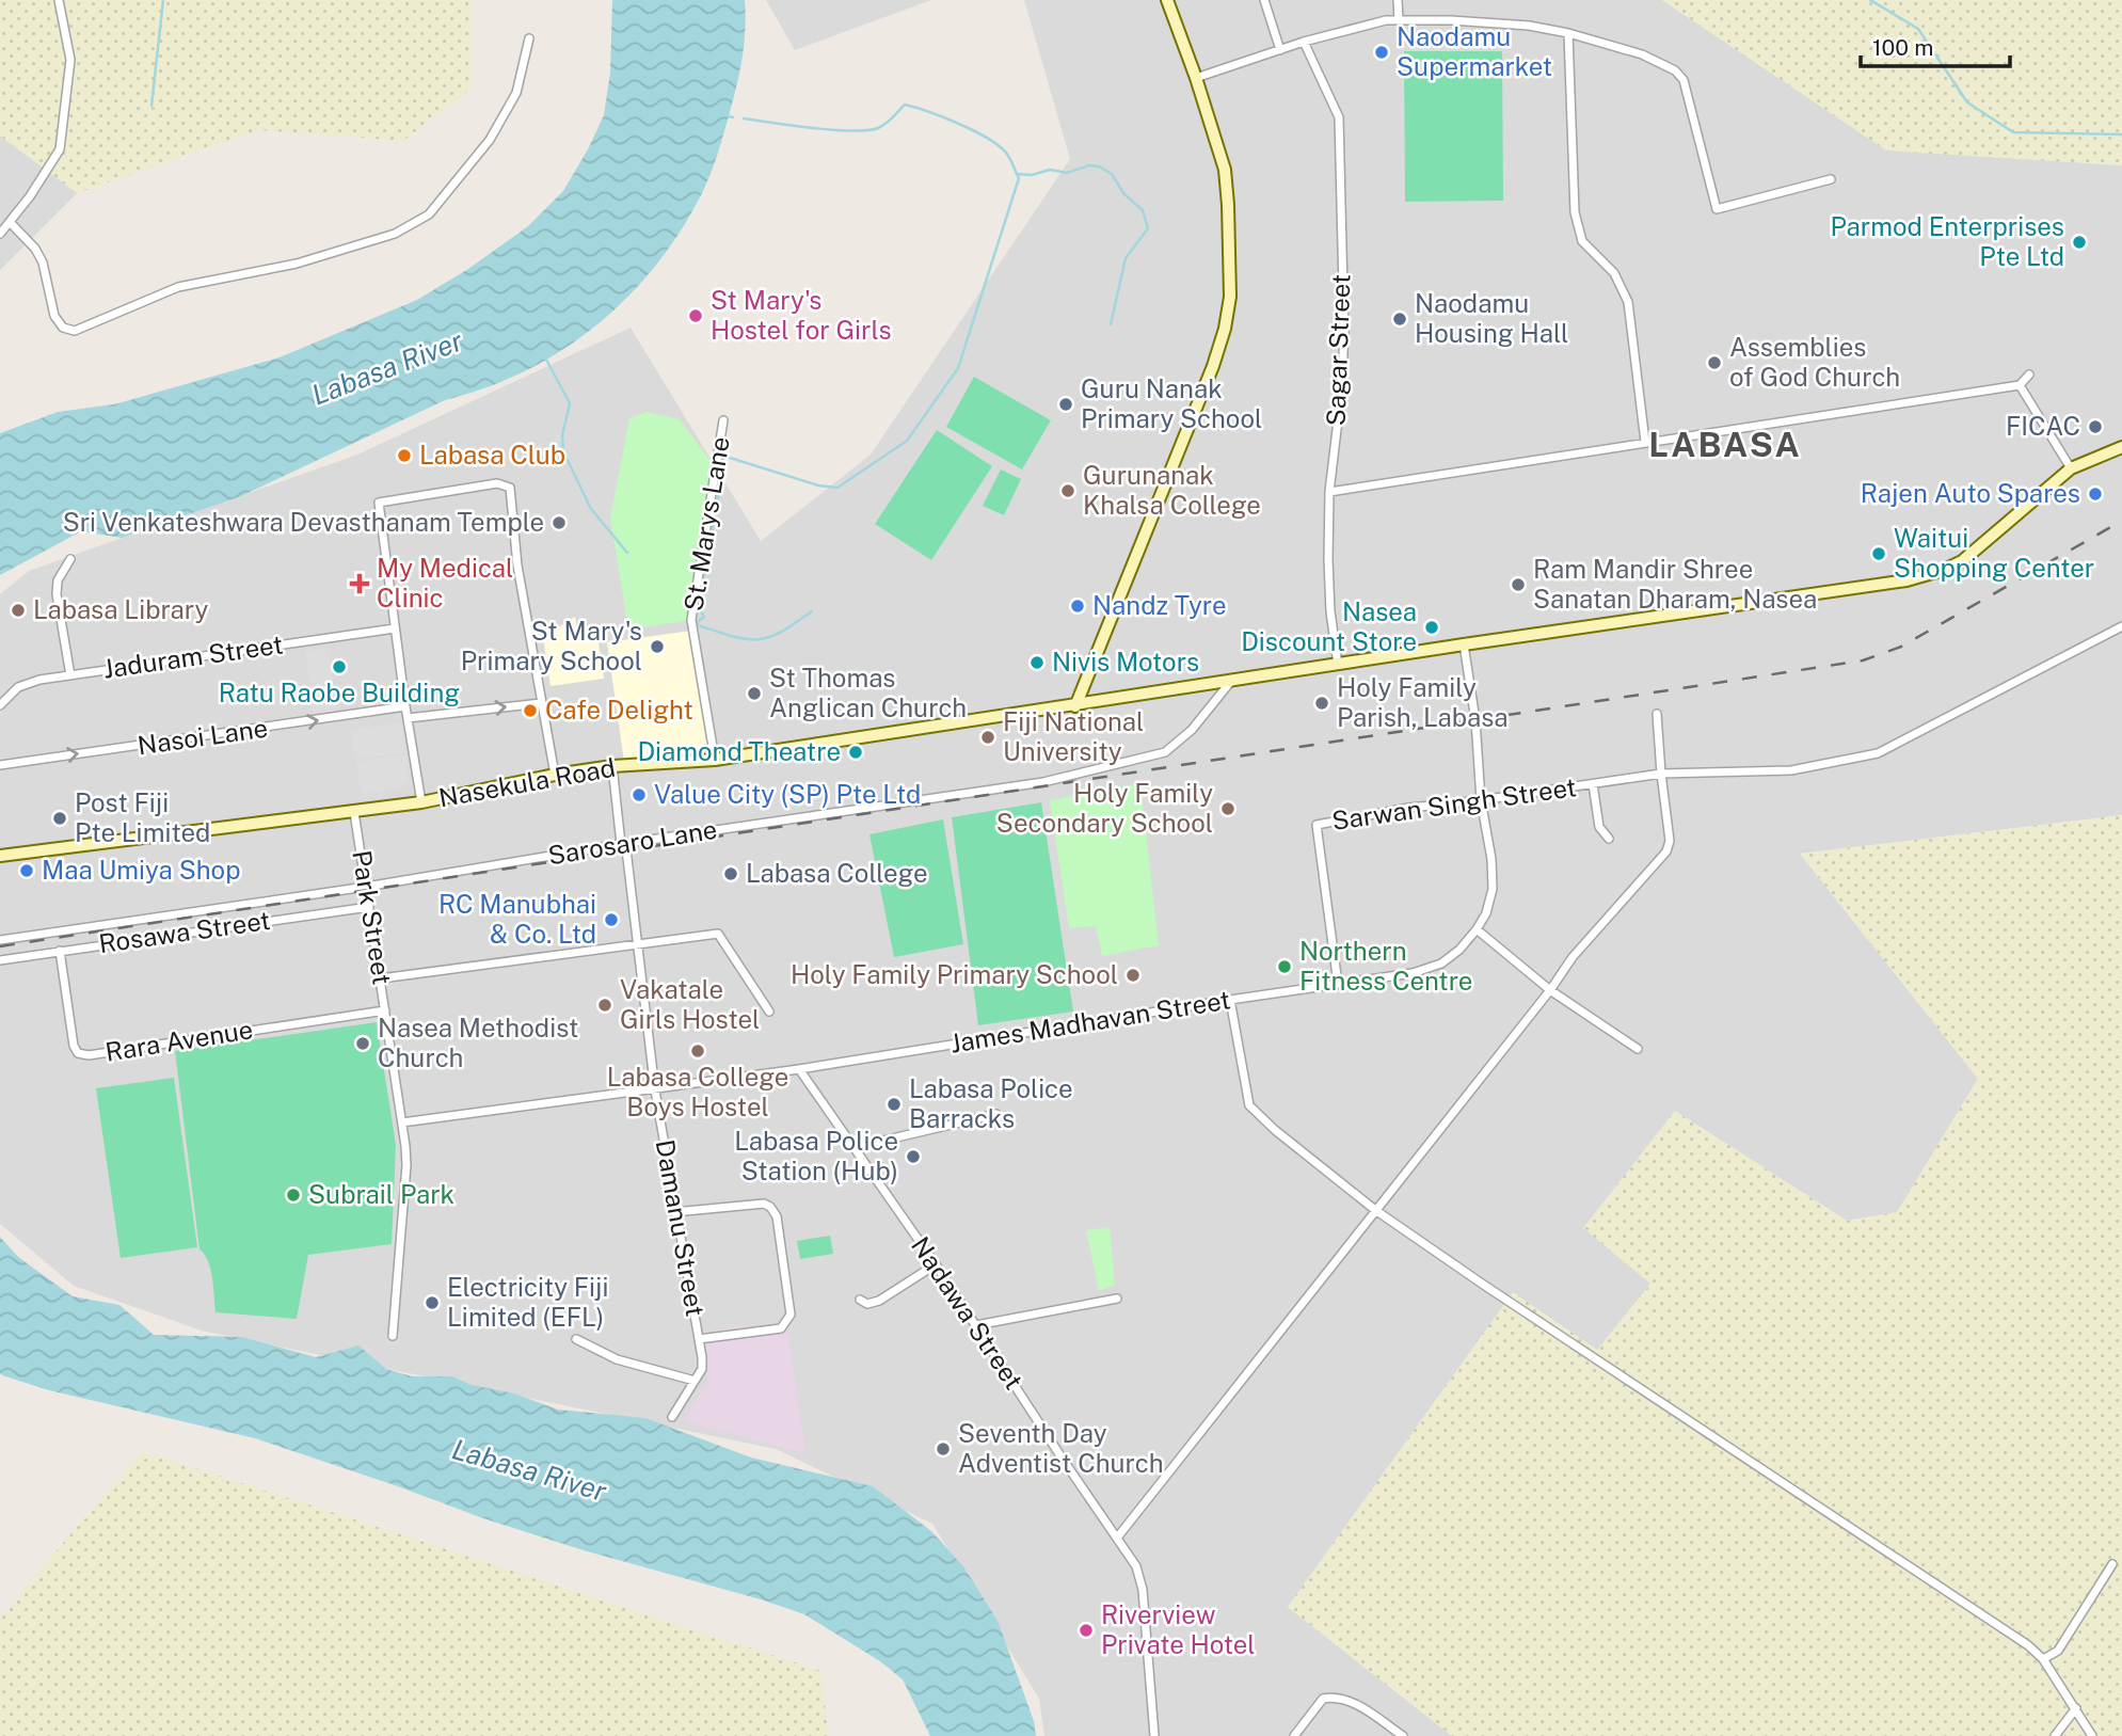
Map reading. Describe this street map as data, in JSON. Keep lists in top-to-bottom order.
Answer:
{
  "streets": {
    "main road": ["Nasekula Road"],
    "street": [
      "Sagar Street",
      "St. Marys Lane",
      "Jaduram Street",
      "Nasoi Lane",
      "Sarwan Singh Street",
      "Sarosaro Lane",
      "Park Street",
      "Rosawa Street",
      "James Madhavan Street",
      "Rara Avenue",
      "Damanu Street",
      "Nadawa Street"
    ]
  },
  "crossings": [
    ["Sagar Street", "Nasekula Road"],
    ["St. Marys Lane", "Nasekula Road"],
    ["Nasekula Road", "Sarosaro Lane"],
    ["Nasekula Road", "Park Street"],
    ["Nasekula Road", "James Madhavan Street"],
    ["Nasekula Road", "Damanu Street"],
    ["Sarwan Singh Street", "James Madhavan Street"],
    ["Sarosaro Lane", "Park Street"],
    ["Sarosaro Lane", "Damanu Street"],
    ["Park Street", "Rosawa Street"],
    ["Park Street", "James Madhavan Street"],
    ["Park Street", "Rara Avenue"],
    ["Rosawa Street", "Rara Avenue"],
    ["James Madhavan Street", "Damanu Street"],
    ["James Madhavan Street", "Nadawa Street"]
  ],
  "one_way": ["Nasoi Lane"],
  "districts": ["LABASA"],
  "water": ["Labasa River"],
  "places": {
    "other": [
      "Naodamu Supermarket",
      "Parmod Enterprises Pte Ltd",
      "St Mary's Hostel for Girls",
      "Naodamu Housing Hall",
      "Assemblies of God Church",
      "Guru Nanak Primary School",
      "FICAC",
      "Labasa Club",
      "Gurunanak Khalsa College",
      "Rajen Auto Spares",
      "Sri Venkateshwara Devasthanam Temple",
      "Waitui Shopping Center",
      "Ram Mandir Shree Sanatan Dharam, Nasea",
      "Nandz Tyre",
      "Labasa Library",
      "Nasea Discount Store",
      "St Mary's Primary School",
      "Nivis Motors",
      "Ratu Raobe Building",
      "St Thomas Anglican Church",
      "Holy Family Parish, Labasa",
      "Cafe Delight",
      "Fiji National University",
      "Diamond Theatre",
      "Value City (SP) Pte Ltd",
      "Holy Family Secondary School",
      "Post Fiji Pte Limited",
      "Maa Umiya Shop",
      "Labasa College",
      "RC Manubhai & Co. Ltd",
      "Northern Fitness Centre",
      "Holy Family Primary School",
      "Vakatale Girls Hostel",
      "Nasea Methodist Church",
      "Labasa College Boys Hostel",
      "Labasa Police Barracks",
      "Labasa Police Station (Hub)",
      "Subrail Park",
      "Electricity Fiji Limited (EFL)",
      "Seventh Day Adventist Church",
      "Riverview Private Hotel"
    ],
    "health": ["My Medical Clinic"]
  },
  "scale_bar": "100 m"
}
